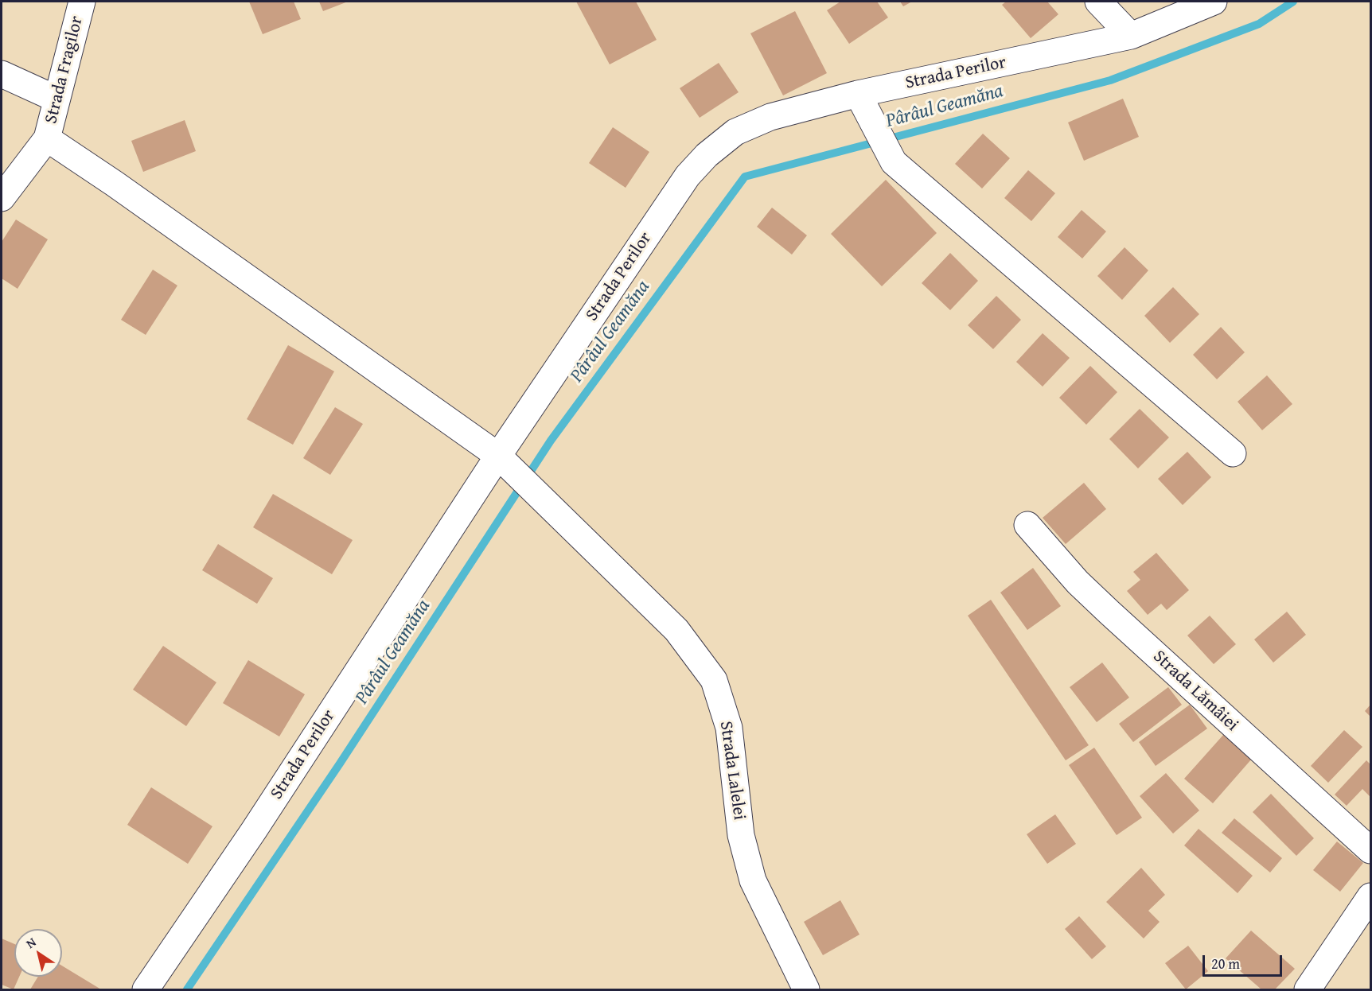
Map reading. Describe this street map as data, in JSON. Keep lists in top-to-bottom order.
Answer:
{
  "streets": {
    "street": [
      "Strada Fragilor",
      "Strada Perilor",
      "Strada Lămâiei",
      "Strada Lalelei"
    ]
  },
  "crossings": [
    ["Strada Fragilor", "Strada Lalelei"],
    ["Strada Perilor", "Strada Lalelei"]
  ],
  "water": ["Pârâul Geamăna"],
  "scale_bar": "20 m",
  "north": "top left"
}
